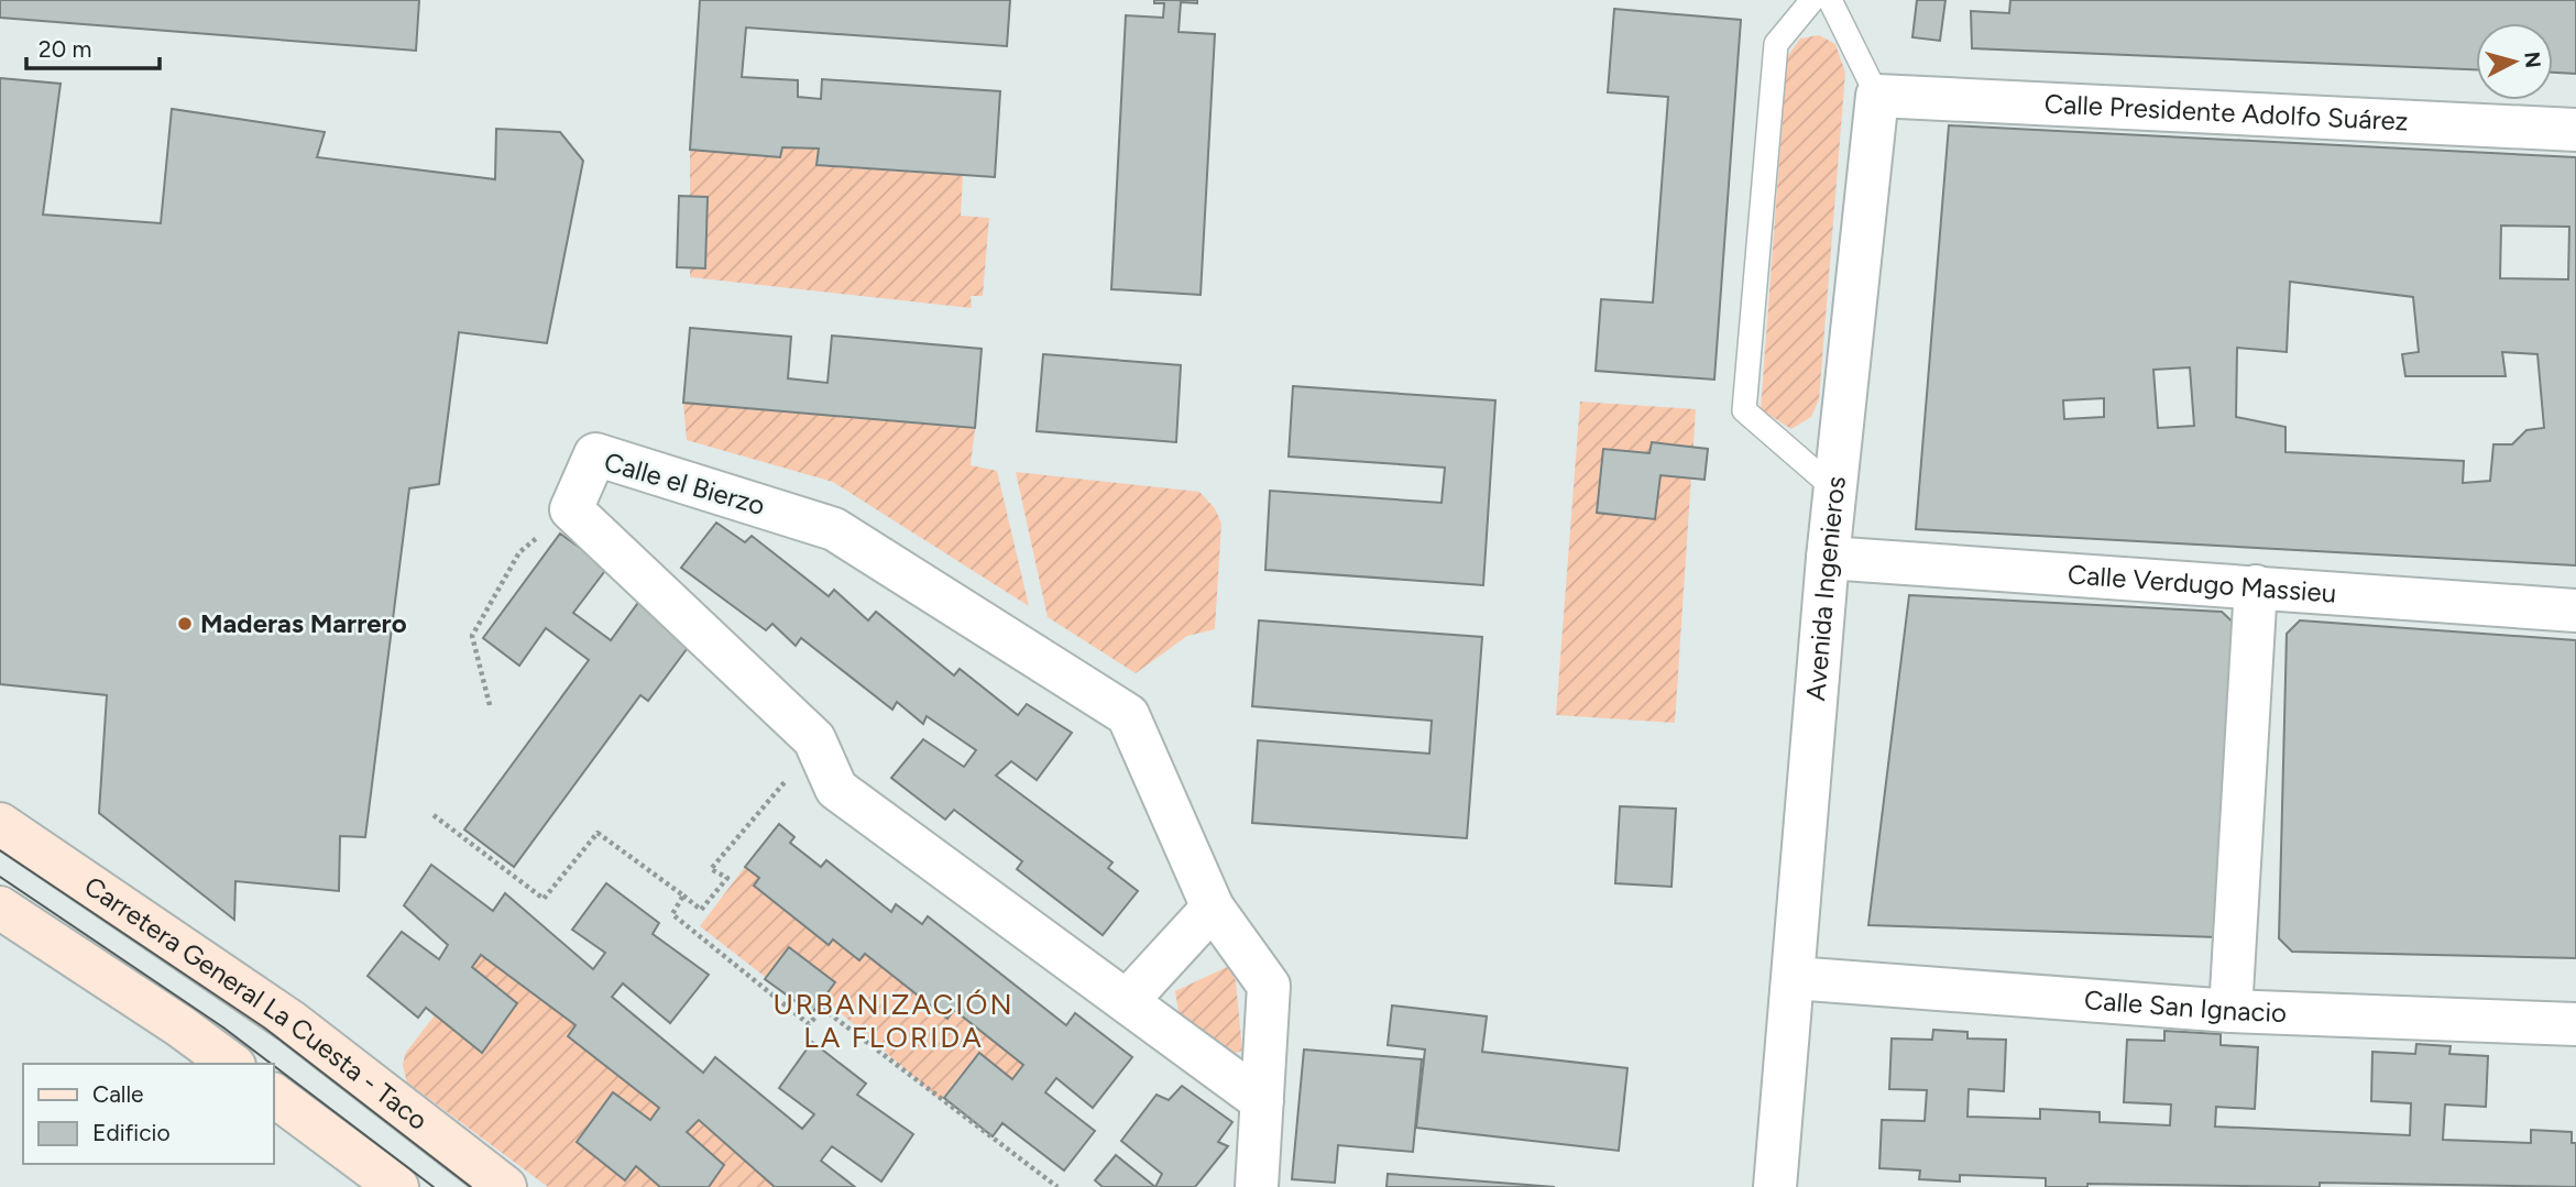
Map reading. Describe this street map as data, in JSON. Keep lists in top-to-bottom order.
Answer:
{
  "streets": {
    "main road": ["Carretera General La Cuesta - Taco"],
    "street": [
      "Calle Presidente Adolfo Suárez",
      "Calle el Bierzo",
      "Calle Verdugo Massieu",
      "Avenida Ingenieros",
      "Calle San Ignacio"
    ]
  },
  "crossings": [
    ["Calle Presidente Adolfo Suárez", "Avenida Ingenieros"],
    ["Calle Verdugo Massieu", "Avenida Ingenieros"],
    ["Avenida Ingenieros", "Calle San Ignacio"]
  ],
  "districts": ["URBANIZACIÓN LA FLORIDA"],
  "places": ["Maderas Marrero"],
  "legend": ["Calle", "Edificio"],
  "scale_bar": "20 m",
  "north": "right"
}
